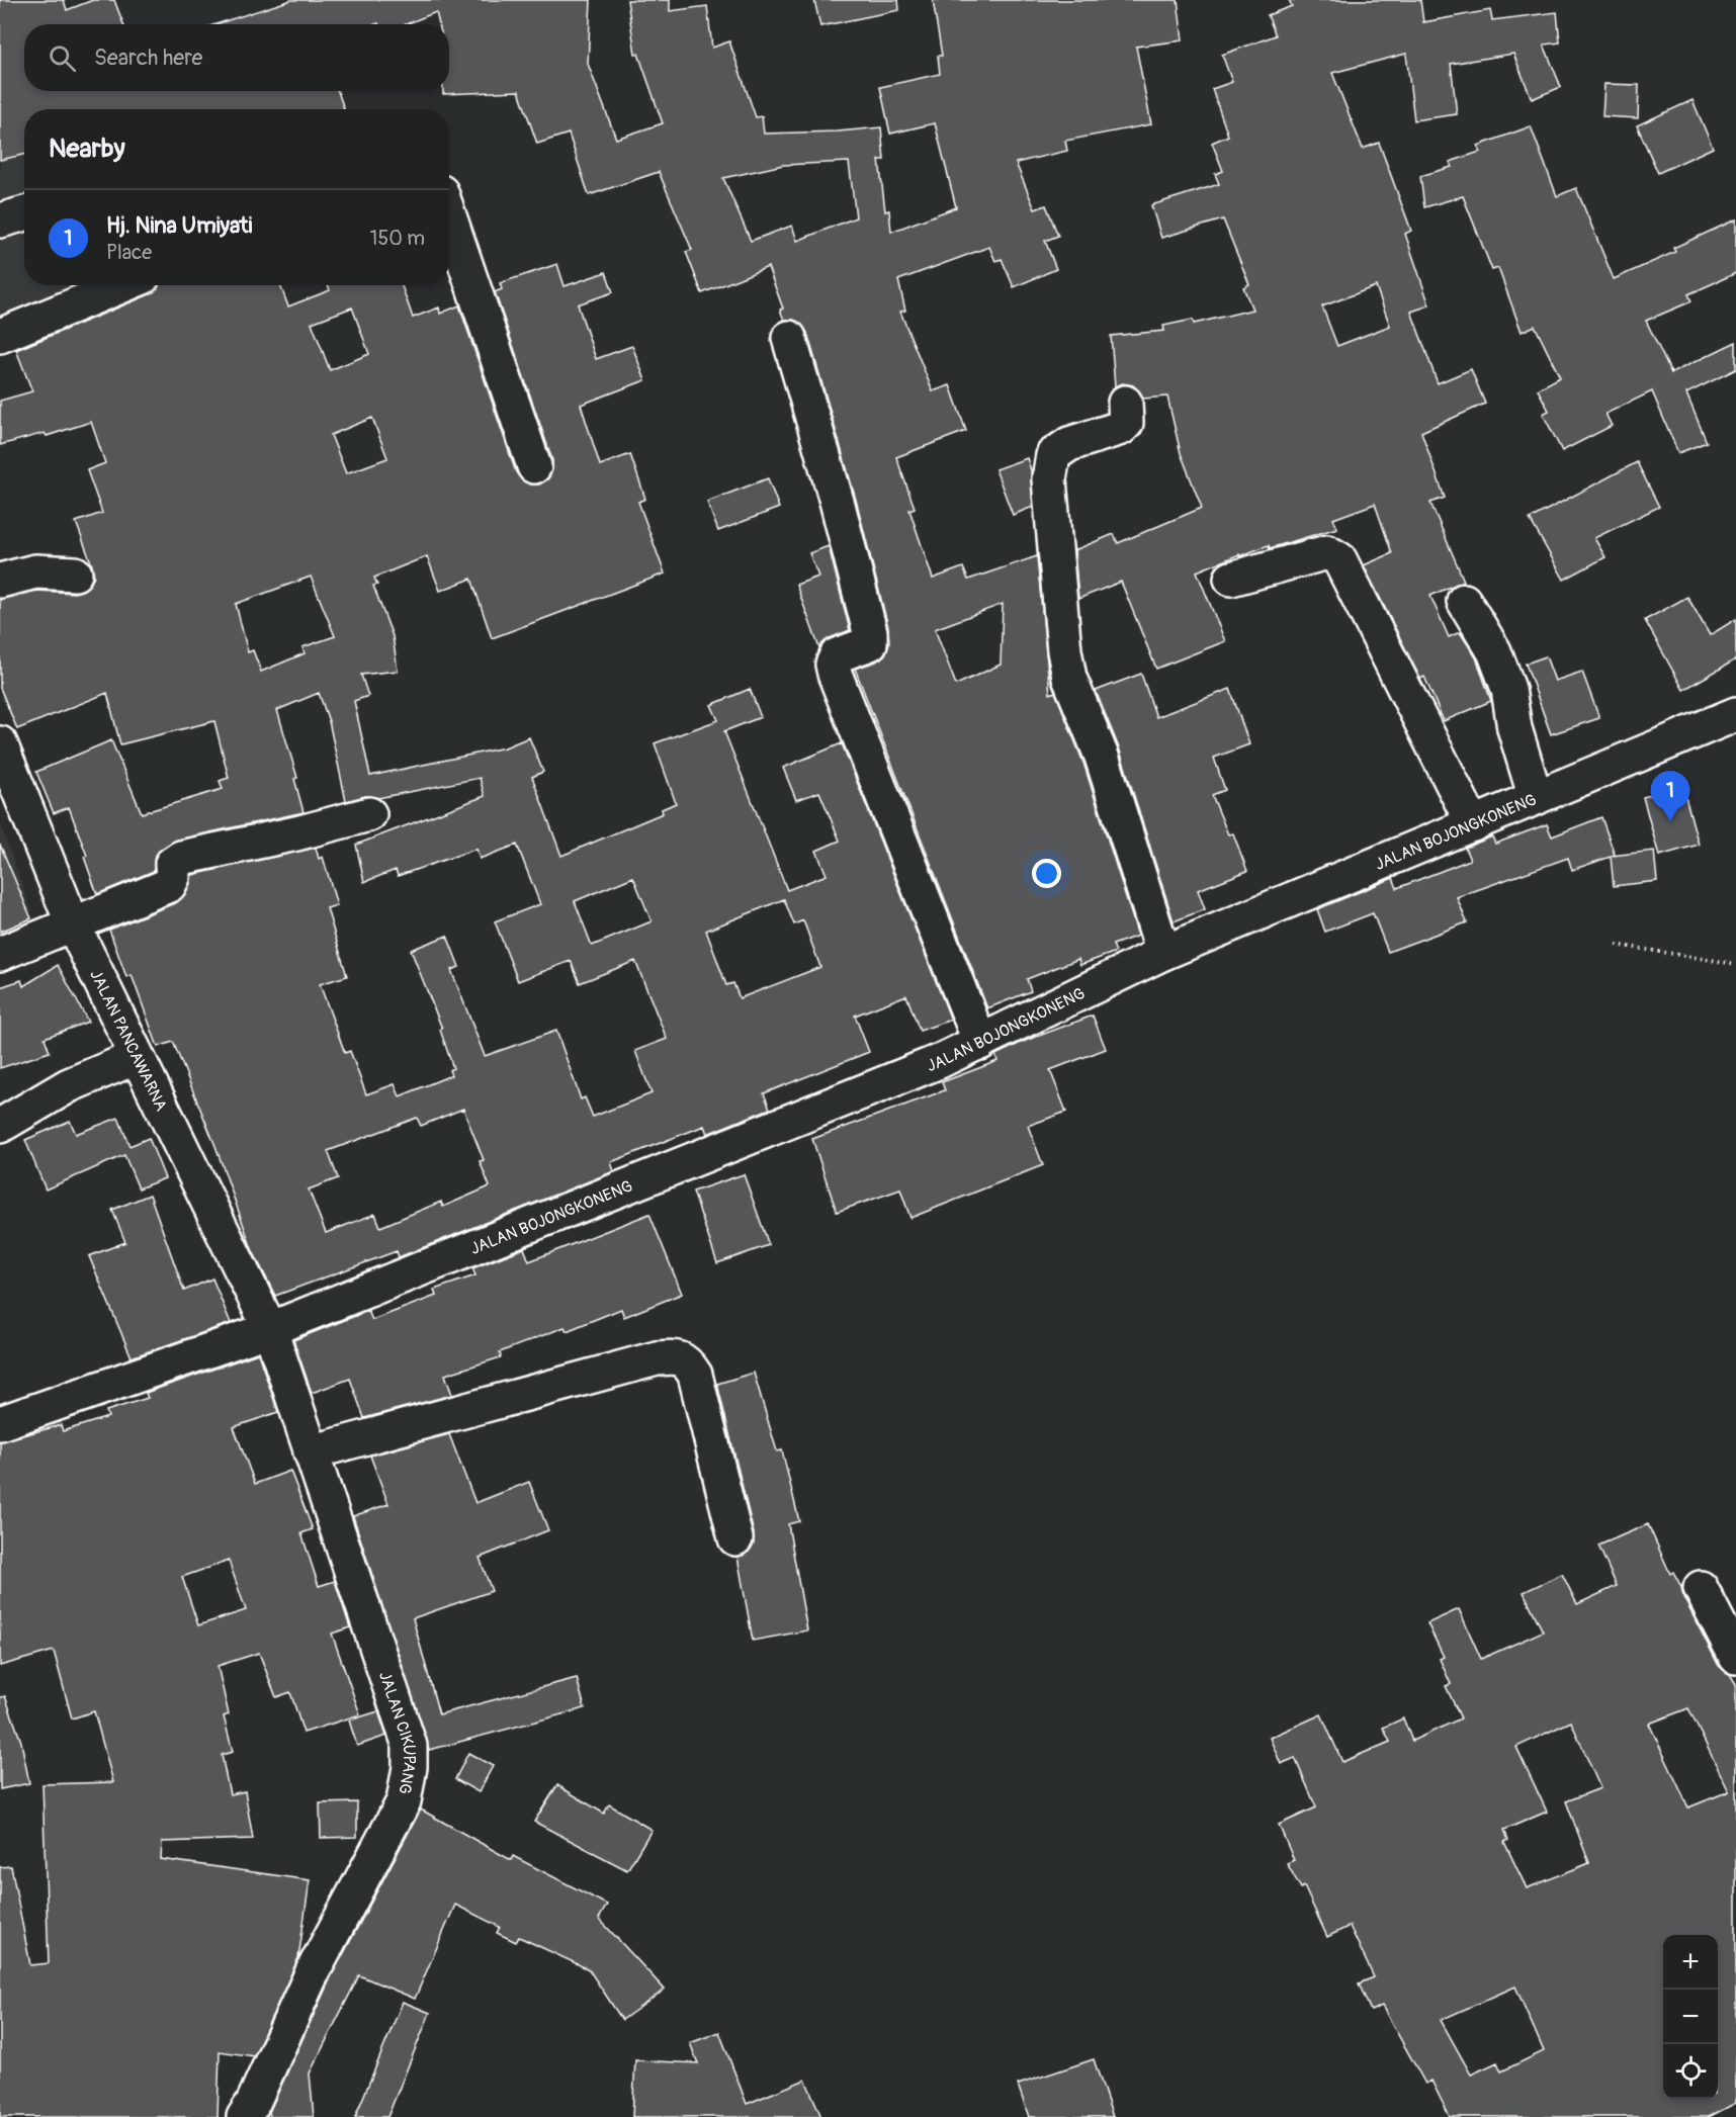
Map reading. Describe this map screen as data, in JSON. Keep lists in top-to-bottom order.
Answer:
{
  "streets": {
    "street": ["JALAN BOJONGKONENG", "JALAN PANCAWARNA", "JALAN CIKUPANG"]
  },
  "crossings": [
    ["JALAN BOJONGKONENG", "JALAN PANCAWARNA"],
    ["JALAN BOJONGKONENG", "JALAN CIKUPANG"],
    ["JALAN PANCAWARNA", "JALAN CIKUPANG"]
  ],
  "page": {
    "search": "Search here",
    "heading": "Nearby",
    "list": [
      {
        "mark": "1",
        "name": "Hj. Nina Umiyati",
        "note": "Place",
        "value": "150 m"
      }
    ],
    "pins": "1",
    "map_buttons": ["+", "−"]
  }
}
